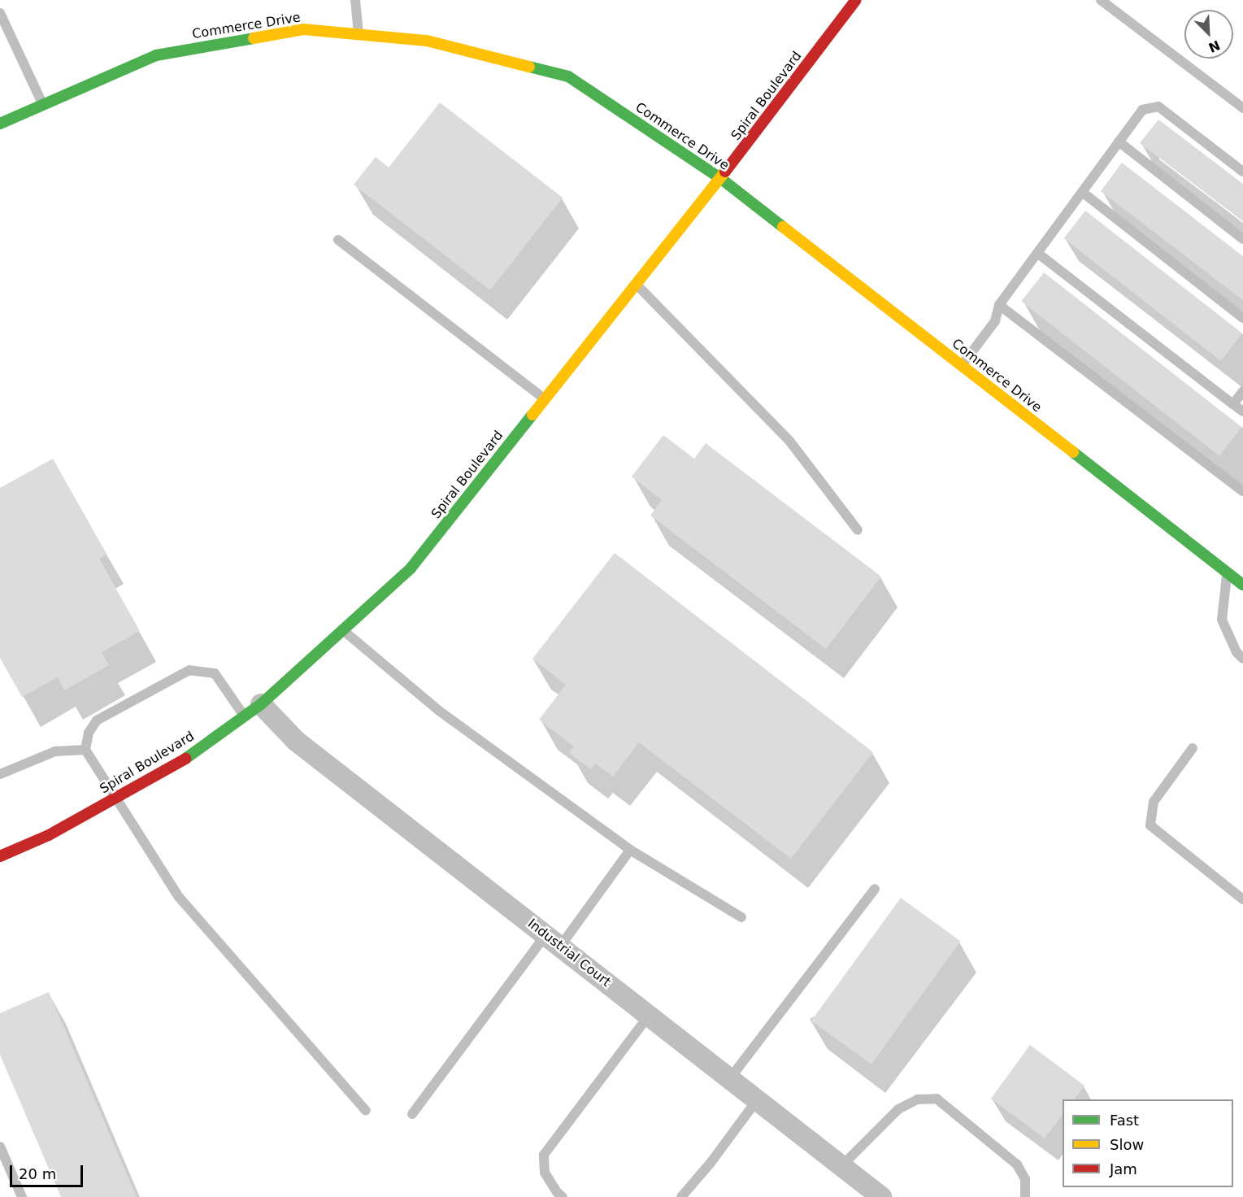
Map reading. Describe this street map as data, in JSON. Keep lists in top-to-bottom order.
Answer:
{
  "streets": {
    "street": ["Commerce Drive", "Spiral Boulevard", "Industrial Court"]
  },
  "crossings": [
    ["Commerce Drive", "Spiral Boulevard"],
    ["Spiral Boulevard", "Industrial Court"]
  ],
  "legend": ["Fast", "Slow", "Jam"],
  "scale_bar": "20 m",
  "north": "bottom right"
}
